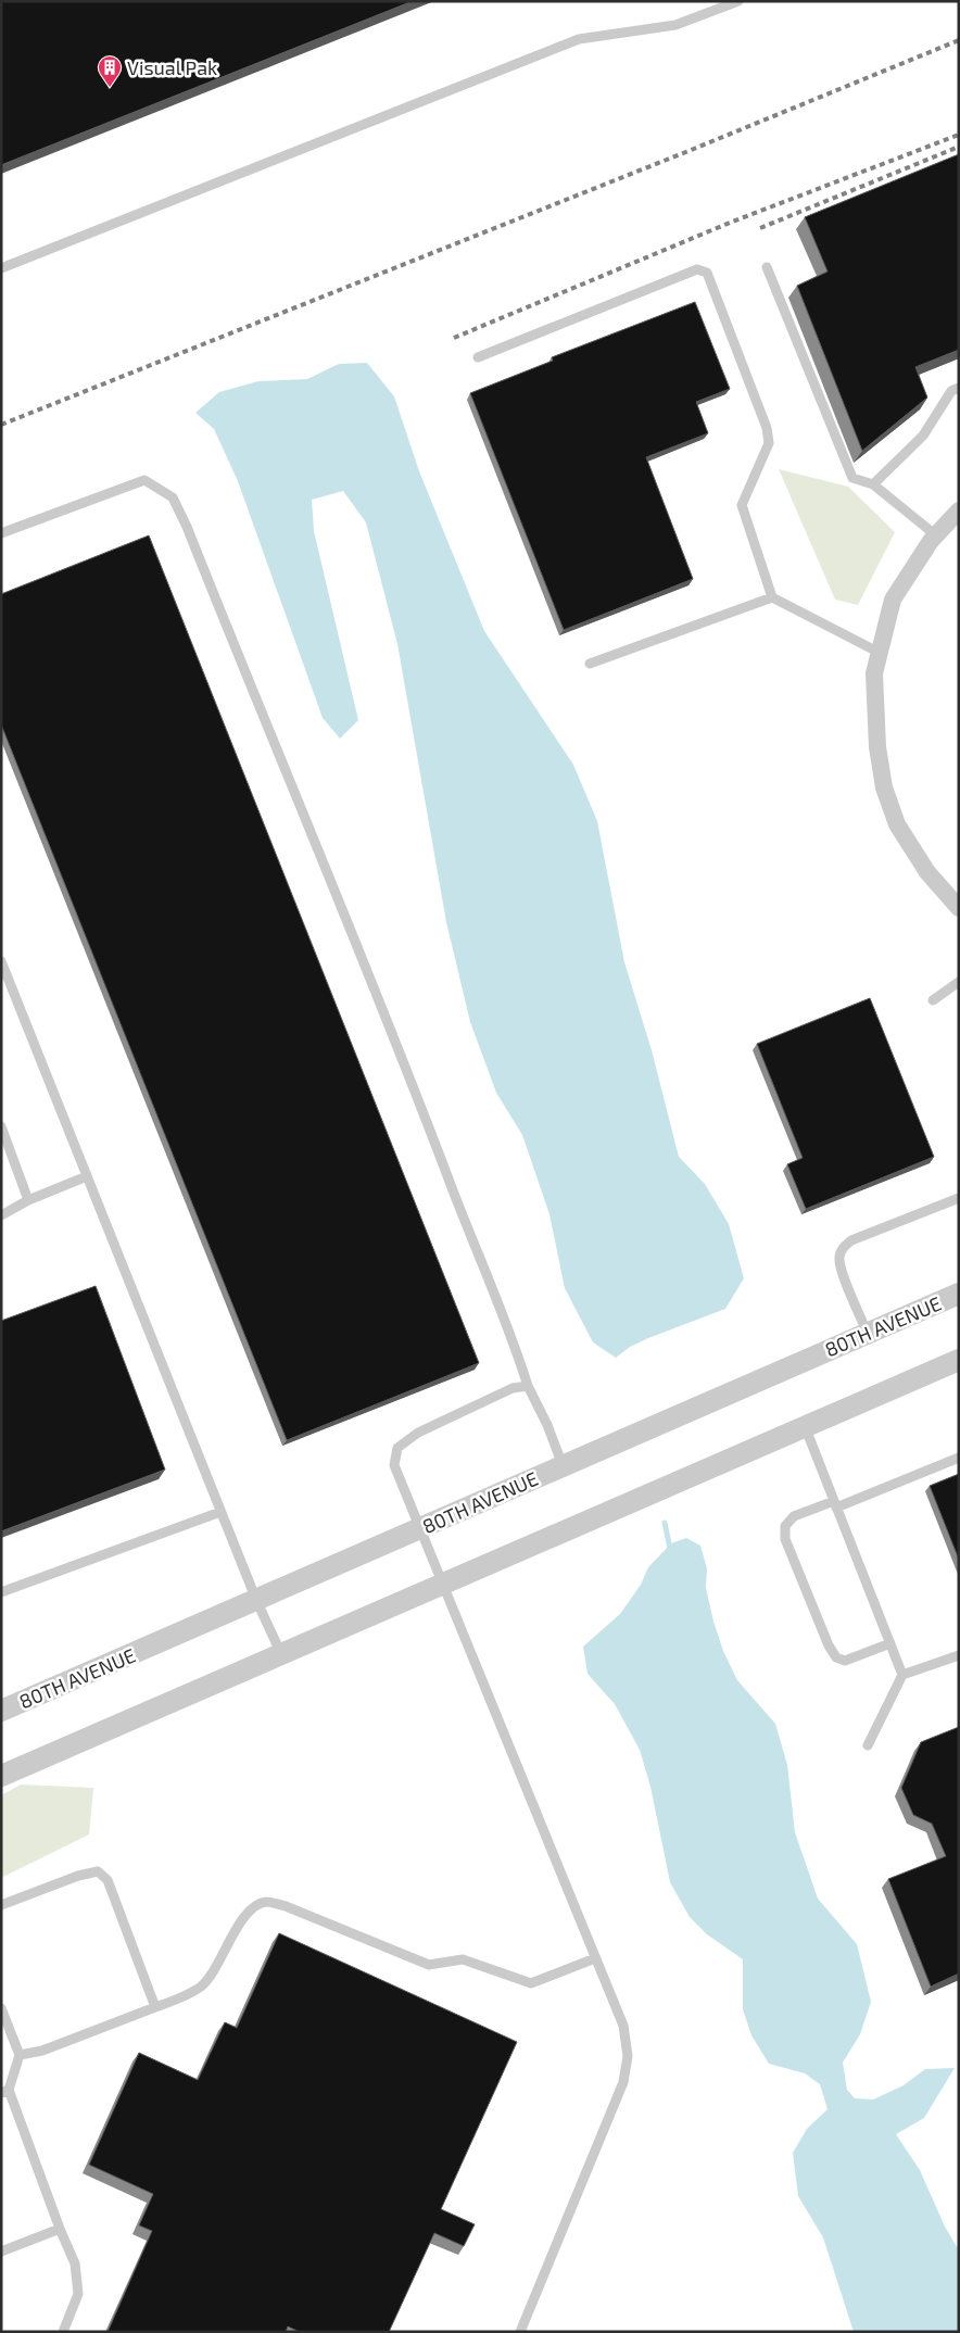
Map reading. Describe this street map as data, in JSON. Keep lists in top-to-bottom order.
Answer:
{
  "streets": {
    "street": ["80TH AVENUE"]
  },
  "places": {
    "building": ["Visual Pak"]
  }
}
